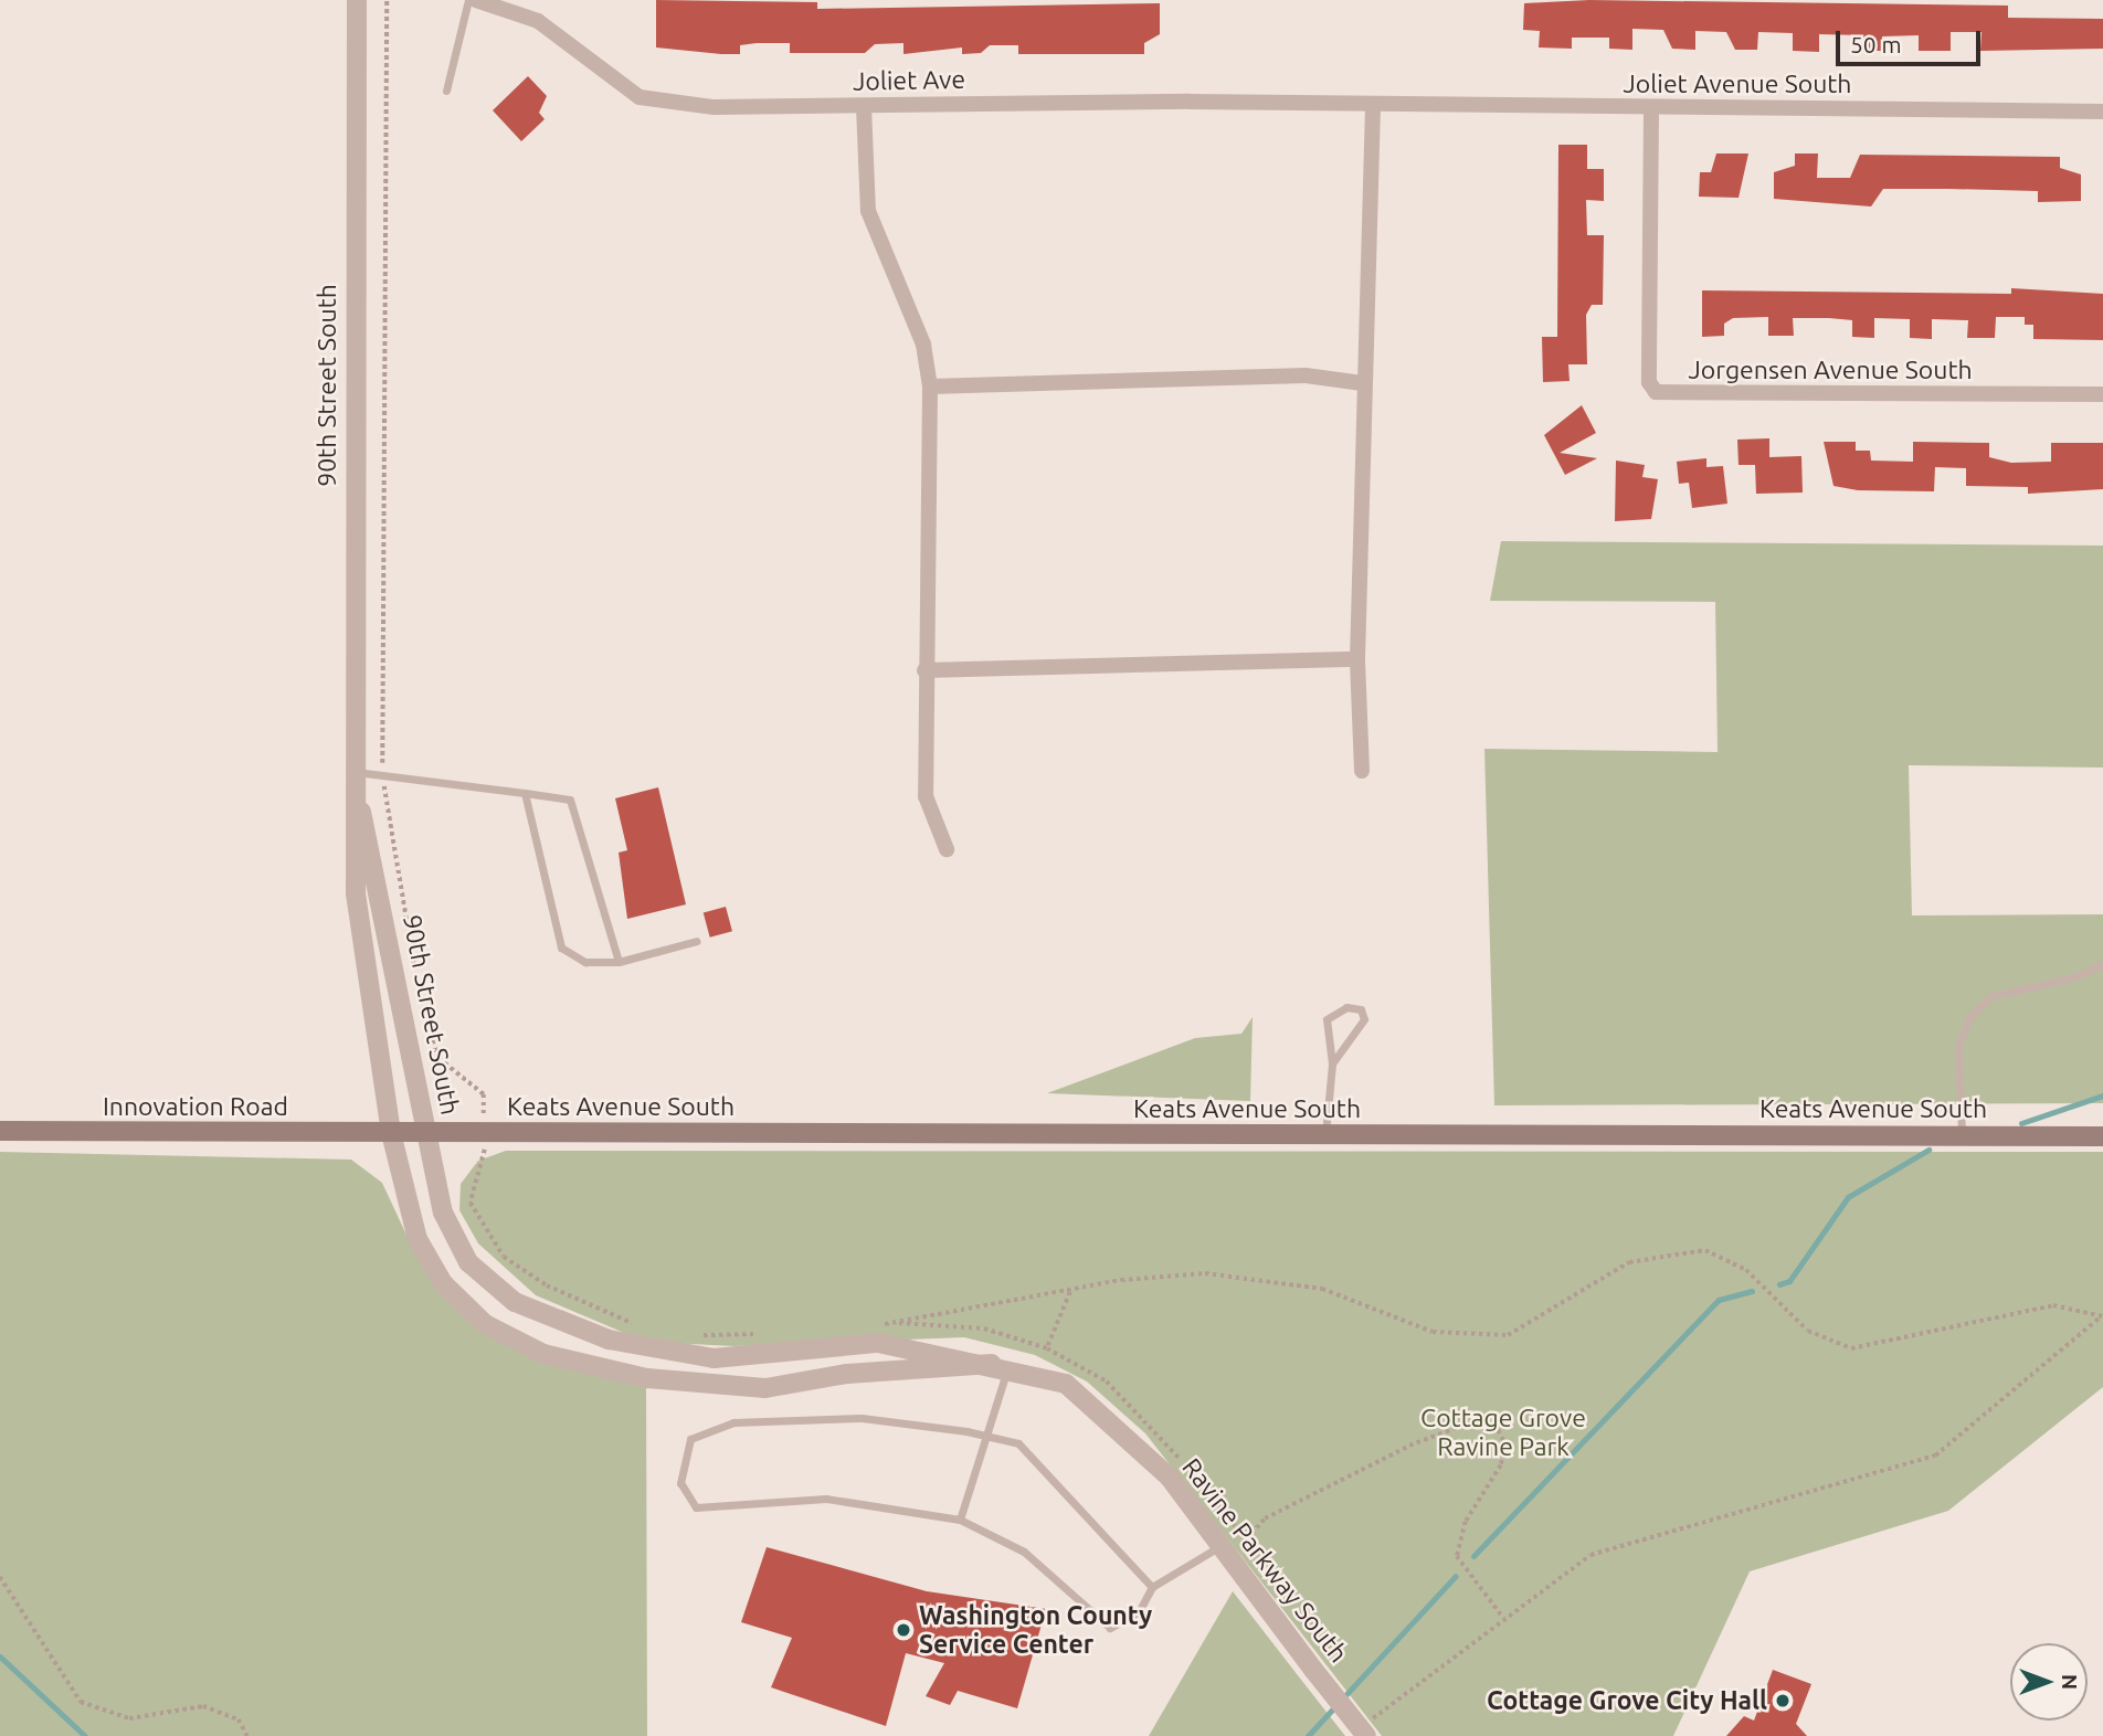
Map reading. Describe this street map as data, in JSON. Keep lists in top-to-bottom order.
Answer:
{
  "streets": {
    "main road": ["Innovation Road", "Keats Avenue South"],
    "street": [
      "Joliet Ave",
      "Joliet Avenue South",
      "Jorgensen Avenue South",
      "90th Street South",
      "Ravine Parkway South"
    ]
  },
  "crossings": [
    ["Joliet Ave", "Joliet Avenue South"],
    ["Joliet Avenue South", "Jorgensen Avenue South"],
    ["90th Street South", "Innovation Road"],
    ["90th Street South", "Keats Avenue South"],
    ["90th Street South", "Ravine Parkway South"],
    ["Innovation Road", "Keats Avenue South"],
    ["Innovation Road", "Ravine Parkway South"],
    ["Keats Avenue South", "Ravine Parkway South"]
  ],
  "parks": ["Cottage Grove Ravine Park"],
  "places": ["Washington County Service Center", "Cottage Grove City Hall"],
  "scale_bar": "50 m",
  "north": "right"
}
